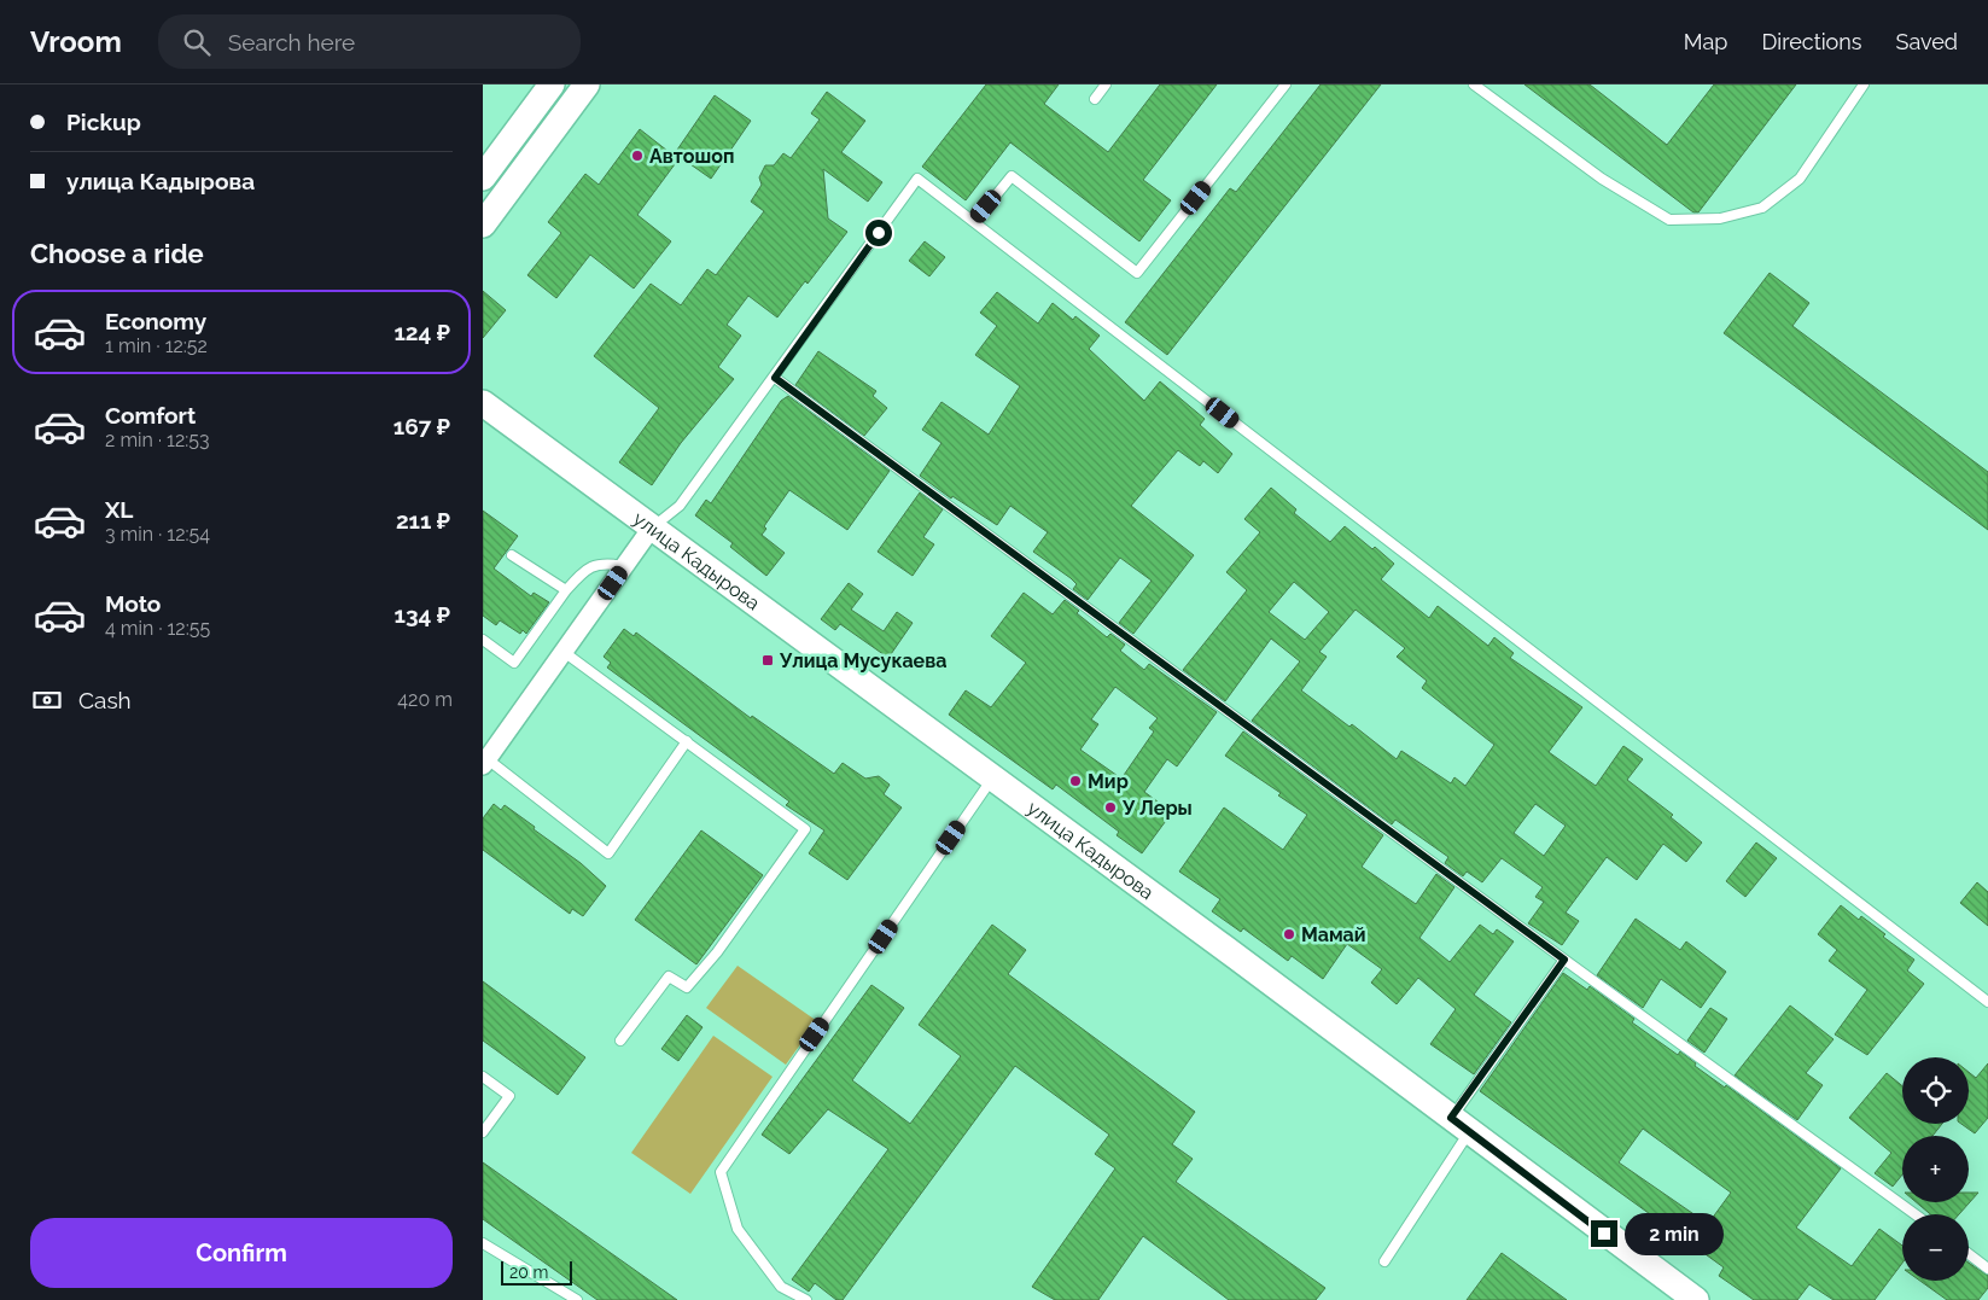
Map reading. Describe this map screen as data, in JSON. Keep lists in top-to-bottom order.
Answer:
{
  "streets": {
    "street": ["улица Кадырова"]
  },
  "places": {
    "other": [
      "Автошоп",
      "Мир",
      "У Леры",
      "Мамай"
    ],
    "transit": ["Улица Мусукаева"]
  },
  "scale_bar": "20 m",
  "page": {
    "header": "Vroom",
    "search": "Search here",
    "nav": ["Map", "Directions", "Saved"],
    "banner": ["Pickup", "улица Кадырова"],
    "heading": "Choose a ride",
    "list": [
      {
        "name": "Economy",
        "note": "1 min · 12:52",
        "value": "124 ₽"
      },
      {
        "name": "Comfort",
        "note": "2 min · 12:53",
        "value": "167 ₽"
      },
      {
        "name": "XL",
        "note": "3 min · 12:54",
        "value": "211 ₽"
      },
      {
        "name": "Moto",
        "note": "4 min · 12:55",
        "value": "134 ₽"
      }
    ],
    "pay": ["Cash", "420 m"],
    "map_buttons": ["+", "−"],
    "buttons": "Confirm",
    "bubble": "2 min",
    "scale": "20 m"
  }
}
